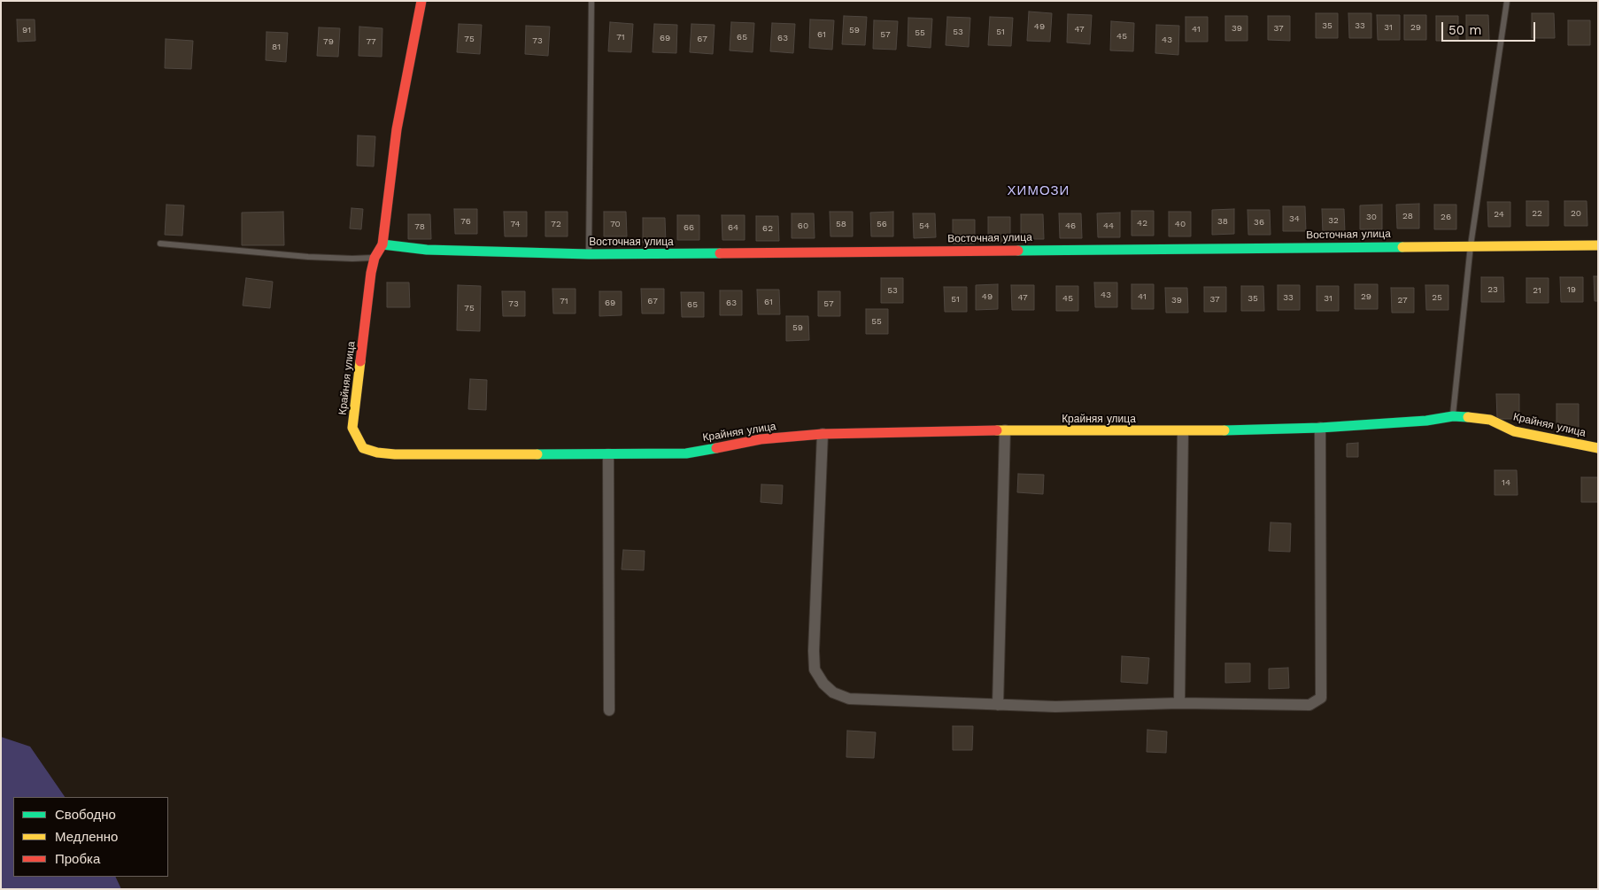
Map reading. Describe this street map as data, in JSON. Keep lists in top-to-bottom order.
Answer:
{
  "streets": {
    "street": ["Восточная улица", "Крайняя улица"]
  },
  "crossings": [
    ["Восточная улица", "Крайняя улица"]
  ],
  "districts": ["ХИМОЗИ"],
  "house_numbers": [
    "35",
    "33",
    "49",
    "31",
    "29",
    "39",
    "37",
    "47",
    "41",
    "91",
    "59",
    "53",
    "51",
    "55",
    "61",
    "57",
    "45",
    "71",
    "65",
    "69",
    "63",
    "75",
    "67",
    "43",
    "73",
    "79",
    "77",
    "81",
    "22",
    "20",
    "24",
    "28",
    "30",
    "26",
    "34",
    "32",
    "76",
    "38",
    "36",
    "42",
    "74",
    "72",
    "70",
    "58",
    "56",
    "40",
    "60",
    "54",
    "46",
    "44",
    "78",
    "66",
    "64",
    "62",
    "23",
    "19",
    "53",
    "21",
    "43",
    "49",
    "41",
    "29",
    "47",
    "33",
    "25",
    "45",
    "35",
    "31",
    "51",
    "37",
    "39",
    "27",
    "71",
    "67",
    "61",
    "69",
    "63",
    "73",
    "57",
    "65",
    "75",
    "55",
    "59",
    "14"
  ],
  "legend": ["Свободно", "Медленно", "Пробка"],
  "scale_bar": "50 m"
}
